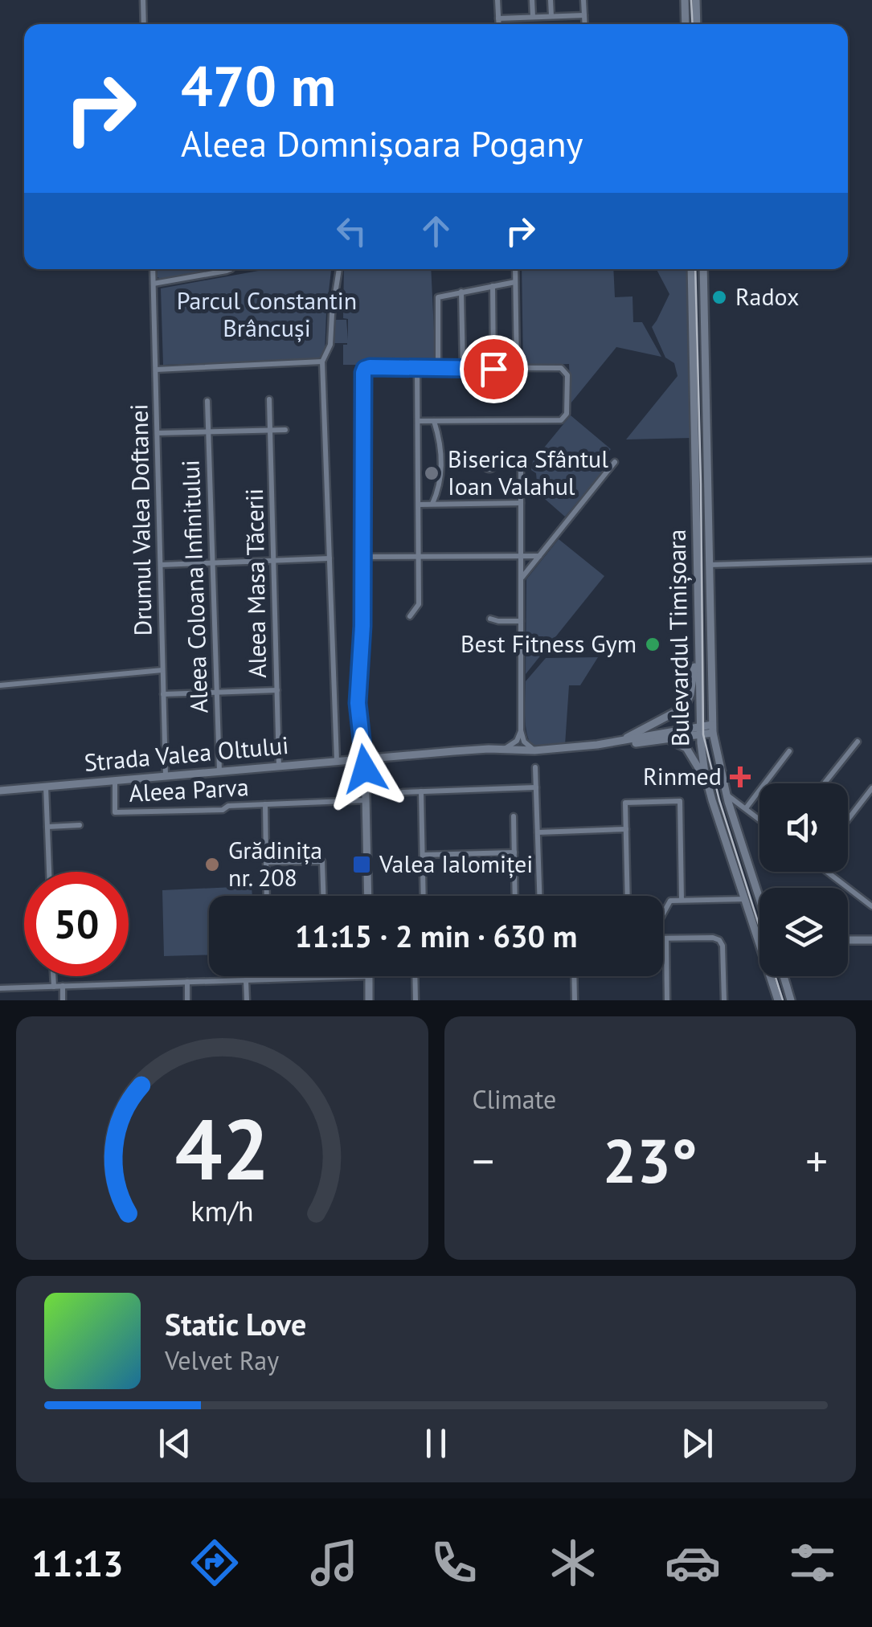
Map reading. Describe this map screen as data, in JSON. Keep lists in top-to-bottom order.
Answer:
{
  "streets": {
    "main road": ["Bulevardul Timișoara", "Strada Valea Oltului"],
    "street": [
      "Drumul Valea Doftanei",
      "Aleea Masa Tăcerii",
      "Aleea Coloana Infinitului",
      "Aleea Parva"
    ]
  },
  "crossings": [
    ["Drumul Valea Doftanei", "Strada Valea Oltului"],
    ["Aleea Masa Tăcerii", "Strada Valea Oltului"],
    ["Aleea Coloana Infinitului", "Strada Valea Oltului"],
    ["Bulevardul Timișoara", "Strada Valea Oltului"],
    ["Strada Valea Oltului", "Aleea Parva"]
  ],
  "parks": ["Parcul Constantin Brâncuși"],
  "places": {
    "other": [
      "Radox",
      "Biserica Sfântul Ioan Valahul",
      "Best Fitness Gym",
      "Grădinița nr. 208"
    ],
    "health": ["Rinmed"],
    "transit": ["Valea Ialomiței"]
  },
  "page": {
    "turn": ["470 m", "Aleea Domnișoara Pogany"],
    "limit": "50",
    "trip": "11:15 · 2 min · 630 m",
    "tile": "Climate",
    "heat": ["−", "23°", "+"],
    "song": ["Static Love", "Velvet Ray"],
    "tabs": "11:13",
    "gauge": ["42", "km/h"]
  }
}
